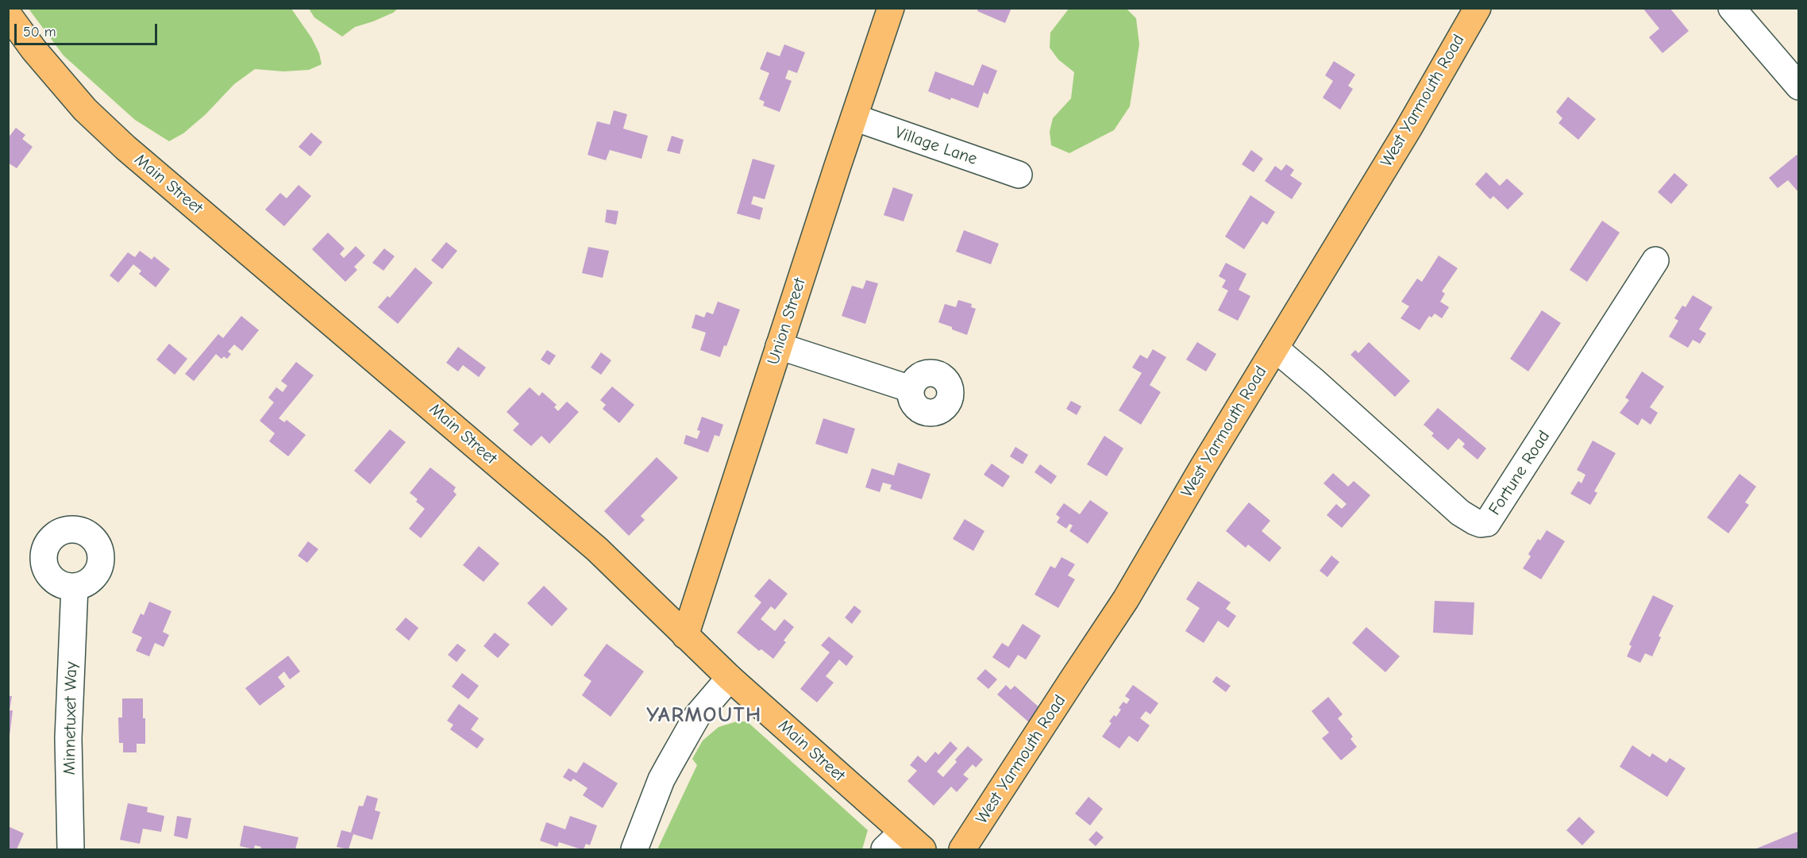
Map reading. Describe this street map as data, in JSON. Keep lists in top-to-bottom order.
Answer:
{
  "streets": {
    "main road": ["West Yarmouth Road", "Main Street", "Union Street"],
    "street": ["Village Lane", "Fortune Road", "Minnetuxet Way"]
  },
  "crossings": [
    ["West Yarmouth Road", "Fortune Road"],
    ["Village Lane", "Union Street"],
    ["Main Street", "Union Street"]
  ],
  "districts": ["YARMOUTH"],
  "scale_bar": "50 m"
}
